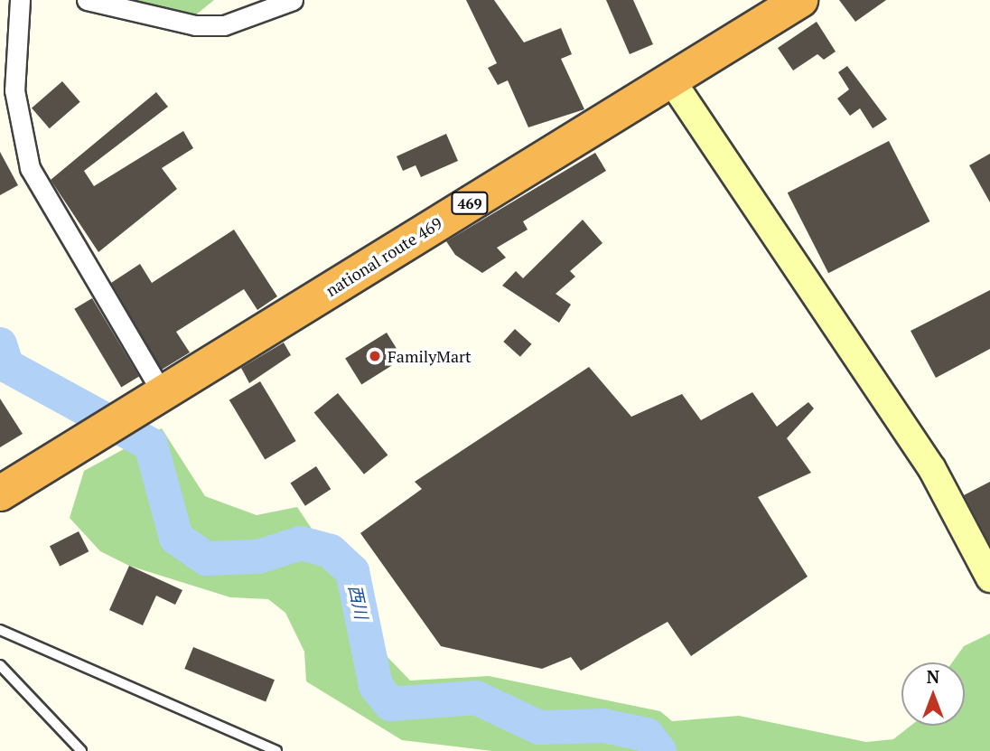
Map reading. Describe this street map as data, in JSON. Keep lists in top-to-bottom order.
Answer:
{
  "streets": {
    "highway": ["469", "national route 469"]
  },
  "water": ["西川"],
  "places": ["FamilyMart"],
  "north": "top"
}
